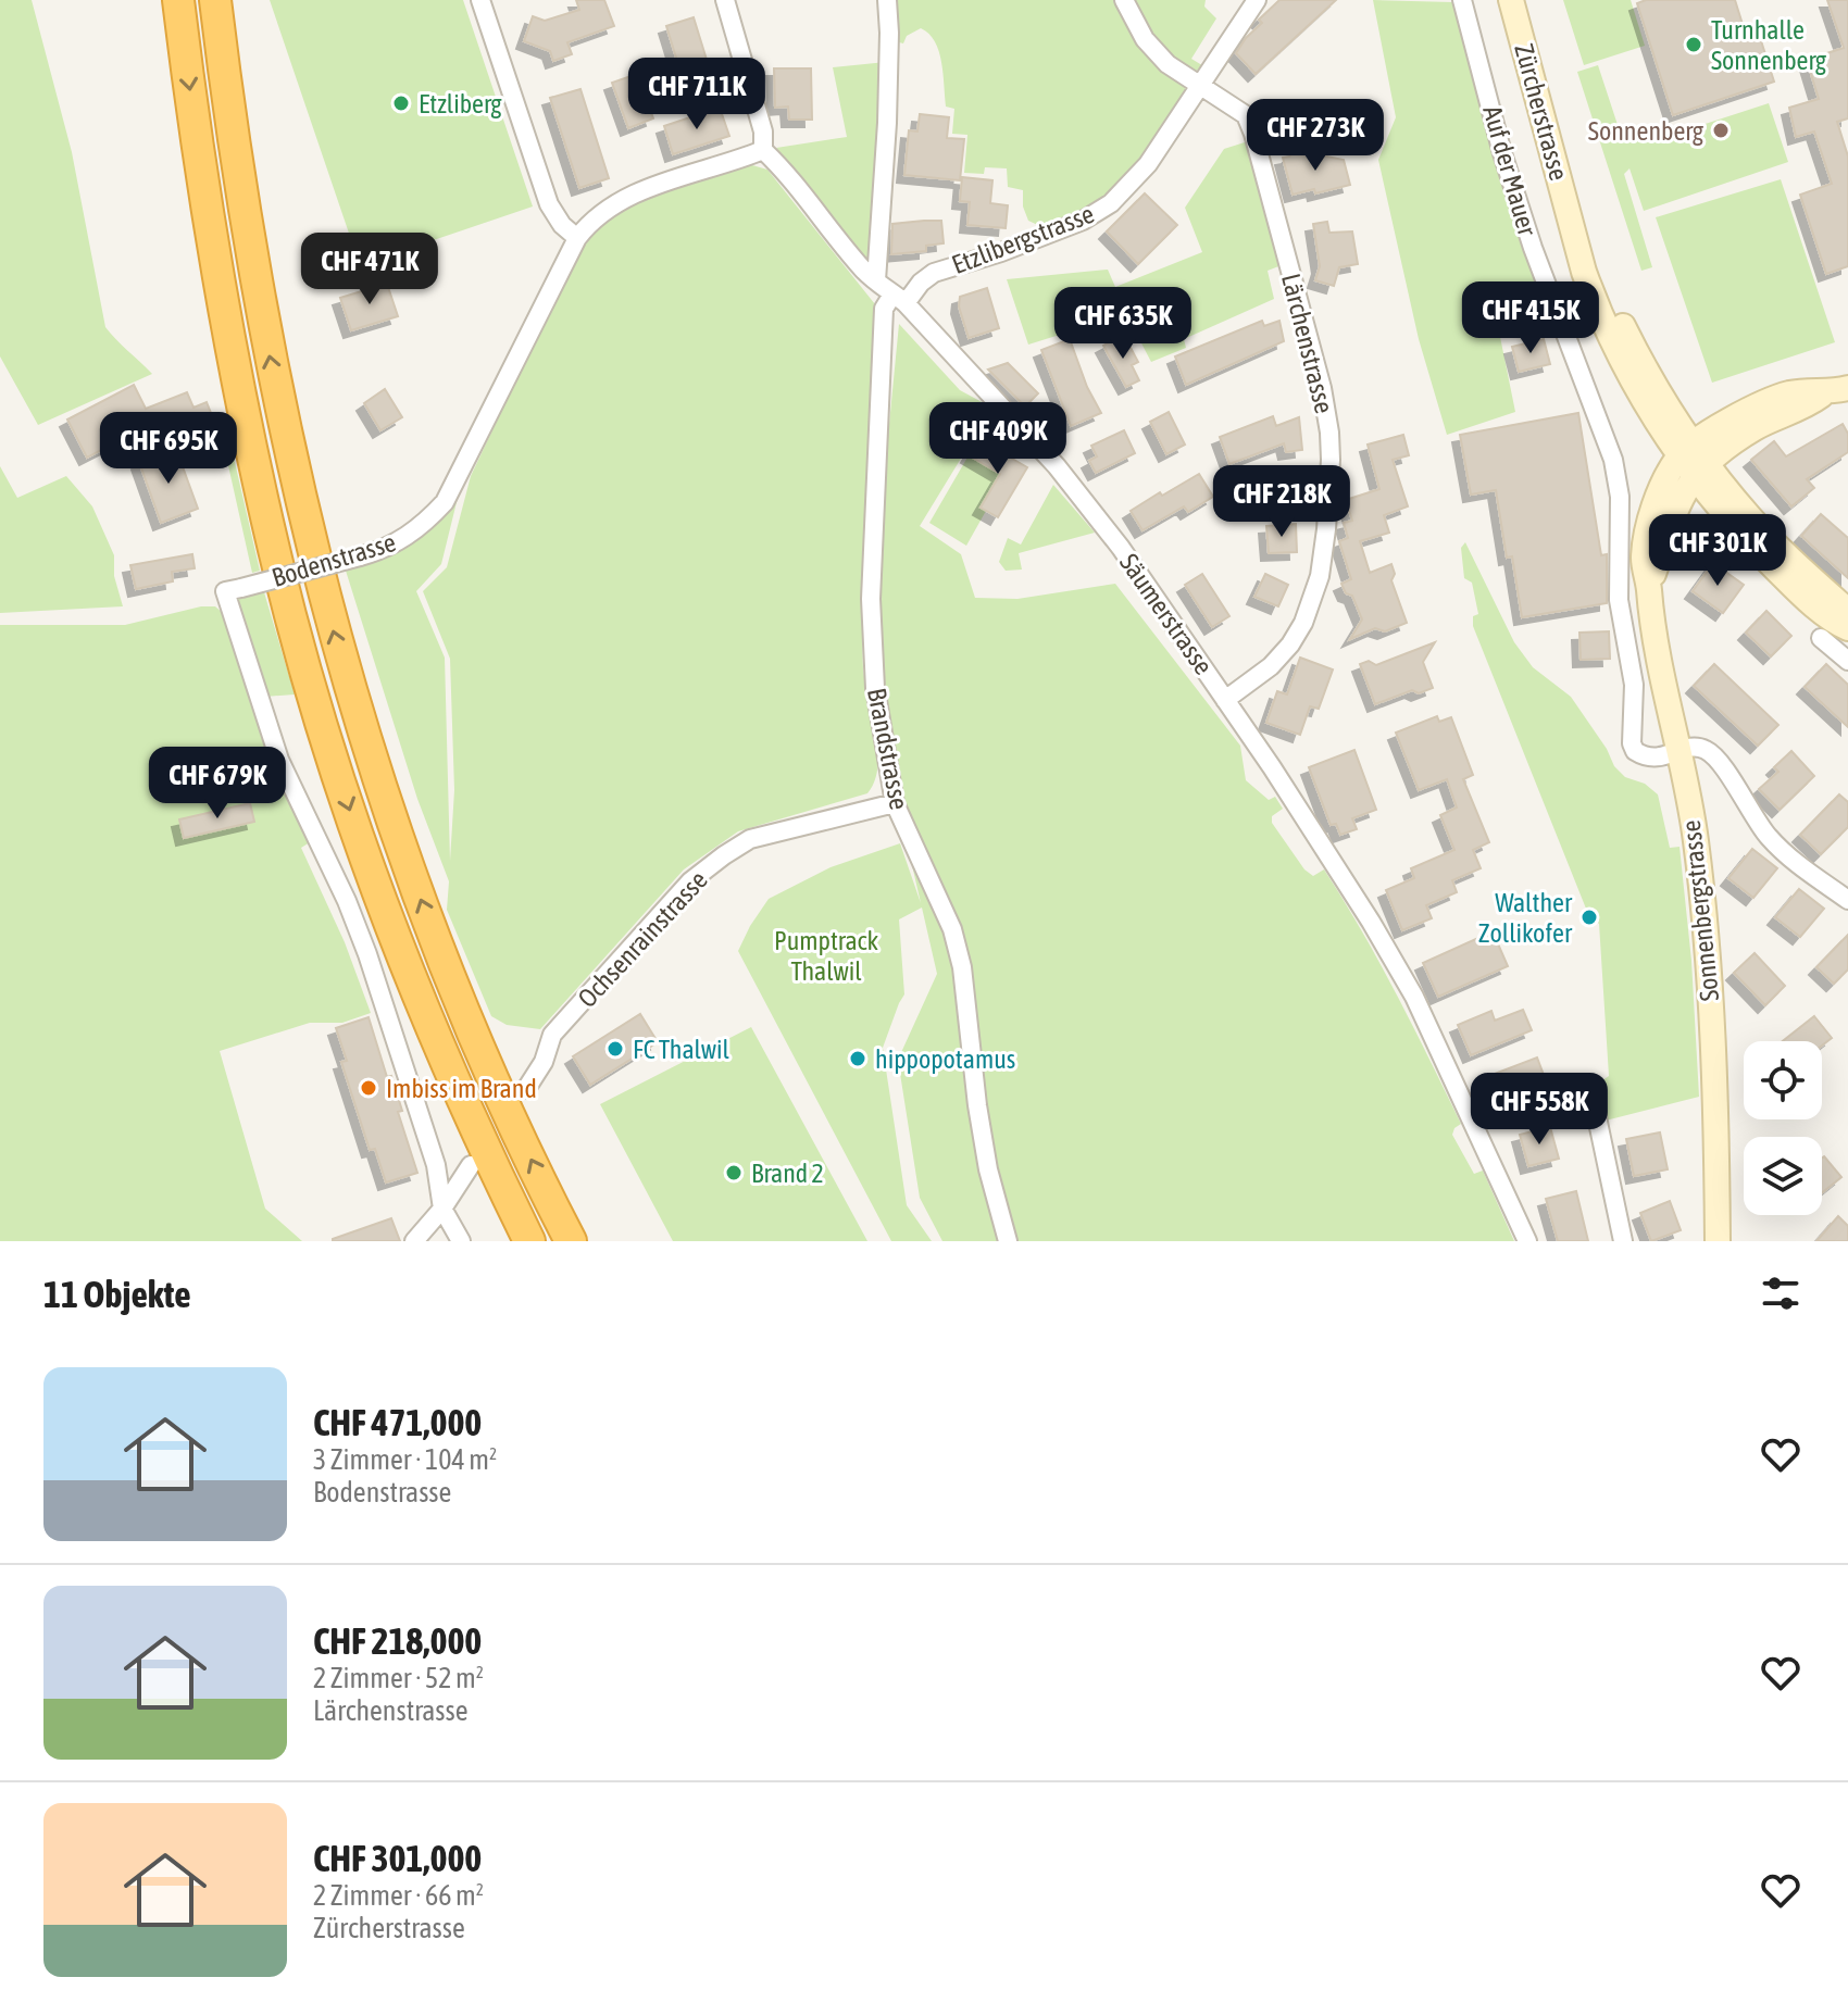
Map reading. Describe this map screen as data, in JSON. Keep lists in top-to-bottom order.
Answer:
{
  "streets": {
    "main road": ["Zürcherstrasse", "Sonnenbergstrasse"],
    "street": [
      "Auf der Mauer",
      "Etzlibergstrasse",
      "Lärchenstrasse",
      "Bodenstrasse",
      "Säumerstrasse",
      "Brandstrasse",
      "Ochsenrainstrasse"
    ]
  },
  "crossings": [
    ["Zürcherstrasse", "Sonnenbergstrasse"],
    ["Auf der Mauer", "Sonnenbergstrasse"],
    ["Etzlibergstrasse", "Lärchenstrasse"],
    ["Etzlibergstrasse", "Säumerstrasse"],
    ["Etzlibergstrasse", "Brandstrasse"],
    ["Lärchenstrasse", "Säumerstrasse"],
    ["Säumerstrasse", "Brandstrasse"],
    ["Brandstrasse", "Ochsenrainstrasse"]
  ],
  "parks": ["Pumptrack Thalwil"],
  "places": [
    "Turnhalle Sonnenberg",
    "Etzliberg",
    "Sonnenberg",
    "Walther Zollikofer",
    "FC Thalwil",
    "hippopotamus",
    "Imbiss im Brand",
    "Brand 2"
  ],
  "page": {
    "price": [
      "CHF 711K",
      "CHF 273K",
      "CHF 471K",
      "CHF 415K",
      "CHF 635K",
      "CHF 409K",
      "CHF 695K",
      "CHF 218K",
      "CHF 301K",
      "CHF 679K",
      "CHF 558K"
    ],
    "heading": "11 Objekte",
    "list": [
      {
        "name": "CHF 471,000",
        "note": "3 Zimmer · 104 m² · Bodenstrasse"
      },
      {
        "name": "CHF 218,000",
        "note": "2 Zimmer · 52 m² · Lärchenstrasse"
      },
      {
        "name": "CHF 301,000",
        "note": "2 Zimmer · 66 m² · Zürcherstrasse"
      }
    ]
  }
}
